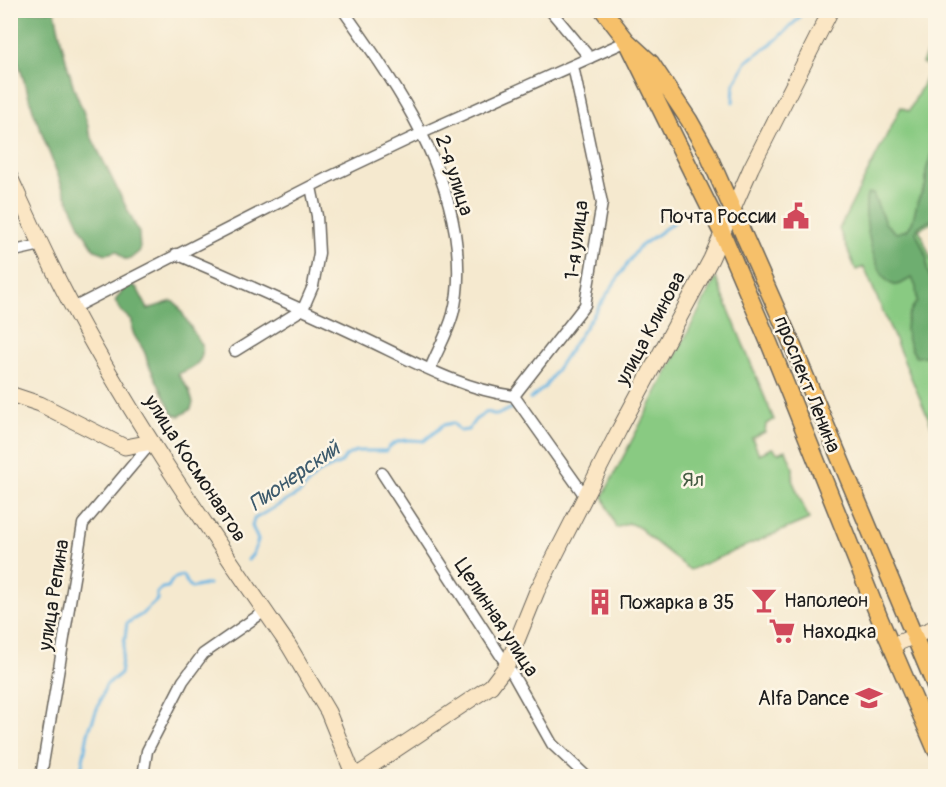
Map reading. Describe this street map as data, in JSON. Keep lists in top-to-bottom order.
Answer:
{
  "streets": {
    "main road": ["проспект Ленина"],
    "street": [
      "2-я улица",
      "1-я улица",
      "улица Клинова",
      "улица Космонавтов",
      "улица Репина",
      "Целинная улица"
    ]
  },
  "crossings": [
    ["улица Клинова", "проспект Ленина"],
    ["улица Клинова", "улица Космонавтов"],
    ["улица Клинова", "Целинная улица"],
    ["улица Космонавтов", "улица Репина"]
  ],
  "water": ["Пионерский"],
  "parks": ["Ял"],
  "places": {
    "public building": ["Почта России"],
    "bar": ["Наполеон"],
    "building": ["Пожарка в 35"],
    "supermarket": ["Находка"],
    "school or university": ["Alfa Dance"]
  }
}
